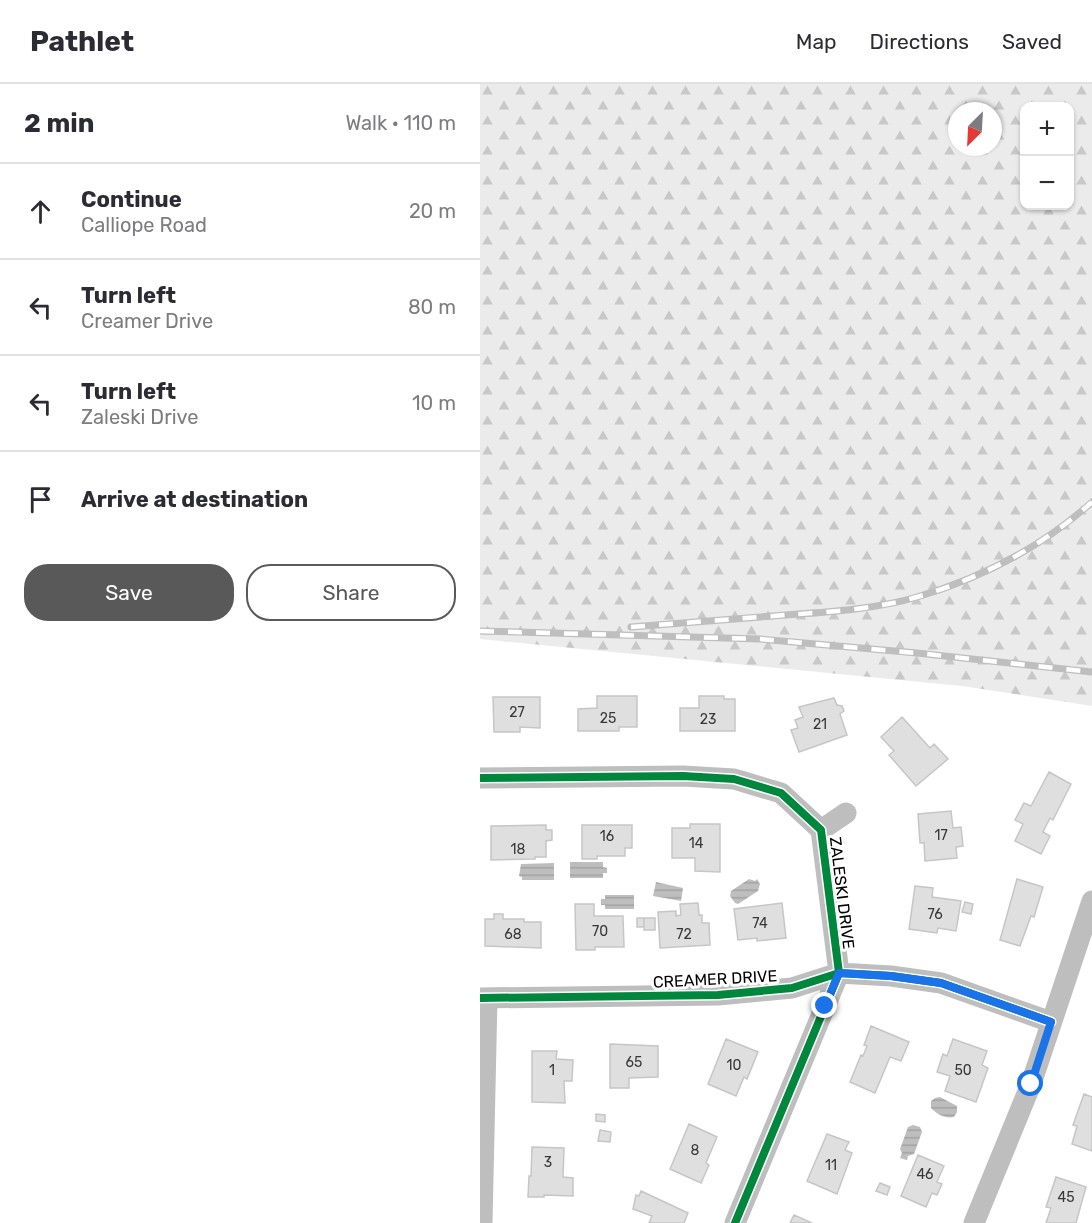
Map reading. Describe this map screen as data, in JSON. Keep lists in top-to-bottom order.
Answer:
{
  "streets": {
    "street": ["ZALESKI DRIVE", "CREAMER DRIVE"]
  },
  "crossings": [
    ["ZALESKI DRIVE", "CREAMER DRIVE"]
  ],
  "house_numbers": [
    "27",
    "25",
    "23",
    "21",
    "17",
    "16",
    "14",
    "18",
    "76",
    "74",
    "70",
    "68",
    "72",
    "65",
    "10",
    "1",
    "50",
    "8",
    "3",
    "11",
    "46",
    "45"
  ],
  "north": "bottom left",
  "page": {
    "header": "Pathlet",
    "nav": ["Map", "Directions", "Saved"],
    "heading": ["2 min", "Walk · 110 m"],
    "map_buttons": ["+", "−"],
    "list": [
      ["Continue", "Calliope Road", "20 m"],
      ["Turn left", "Creamer Drive", "80 m"],
      ["Turn left", "Zaleski Drive", "10 m"],
      "Arrive at destination"
    ],
    "buttons": ["Save", "Share"]
  }
}
